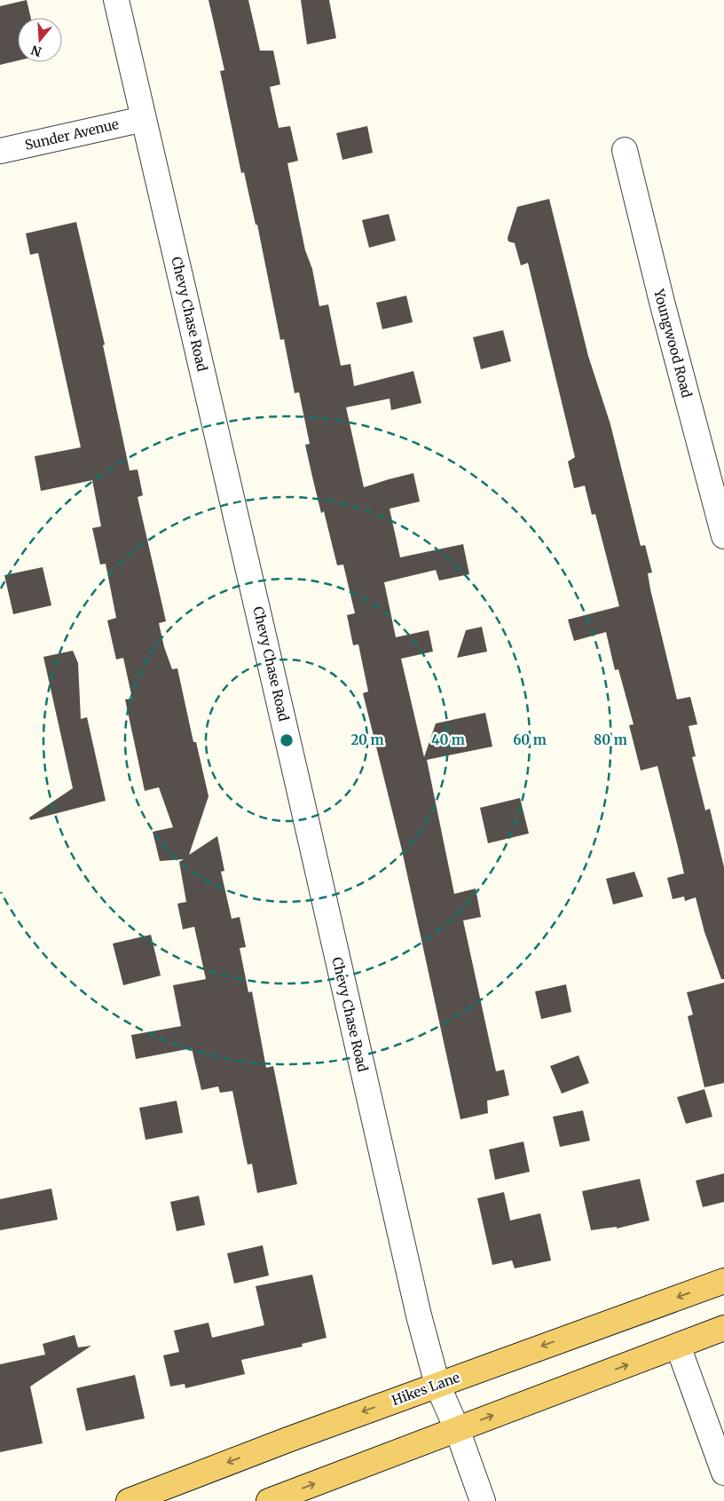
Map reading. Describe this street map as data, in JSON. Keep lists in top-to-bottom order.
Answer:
{
  "streets": {
    "main road": ["Hikes Lane"],
    "street": ["Sunder Avenue", "Chevy Chase Road", "Youngwood Road"]
  },
  "crossings": [
    ["Sunder Avenue", "Chevy Chase Road"],
    ["Chevy Chase Road", "Hikes Lane"]
  ],
  "north": "bottom",
  "rings": [
    "20 m",
    "40 m",
    "60 m",
    "80 m"
  ]
}
